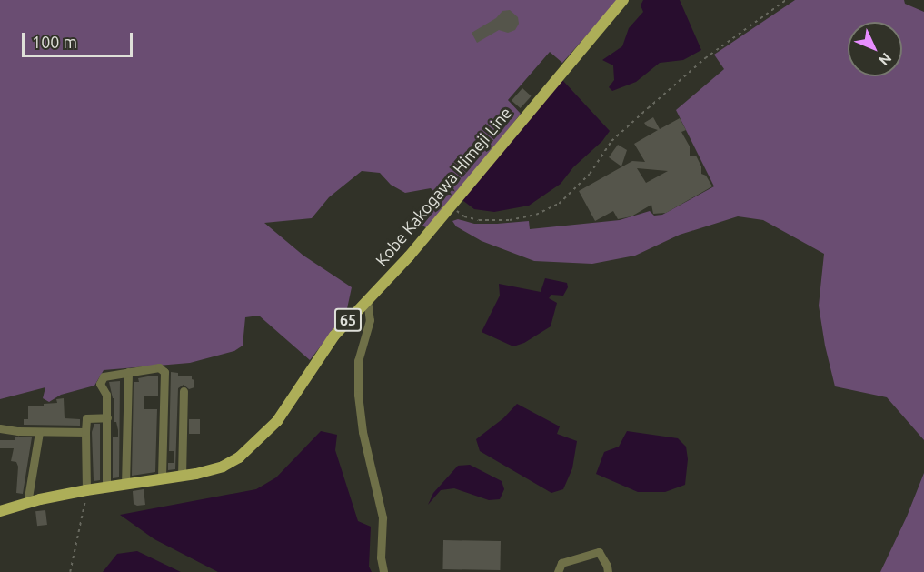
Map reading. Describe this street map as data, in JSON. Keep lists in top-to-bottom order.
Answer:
{
  "streets": {
    "main road": ["Kobe Kakogawa Himeji Line", "65"]
  },
  "scale_bar": "100 m",
  "north": "bottom right"
}
